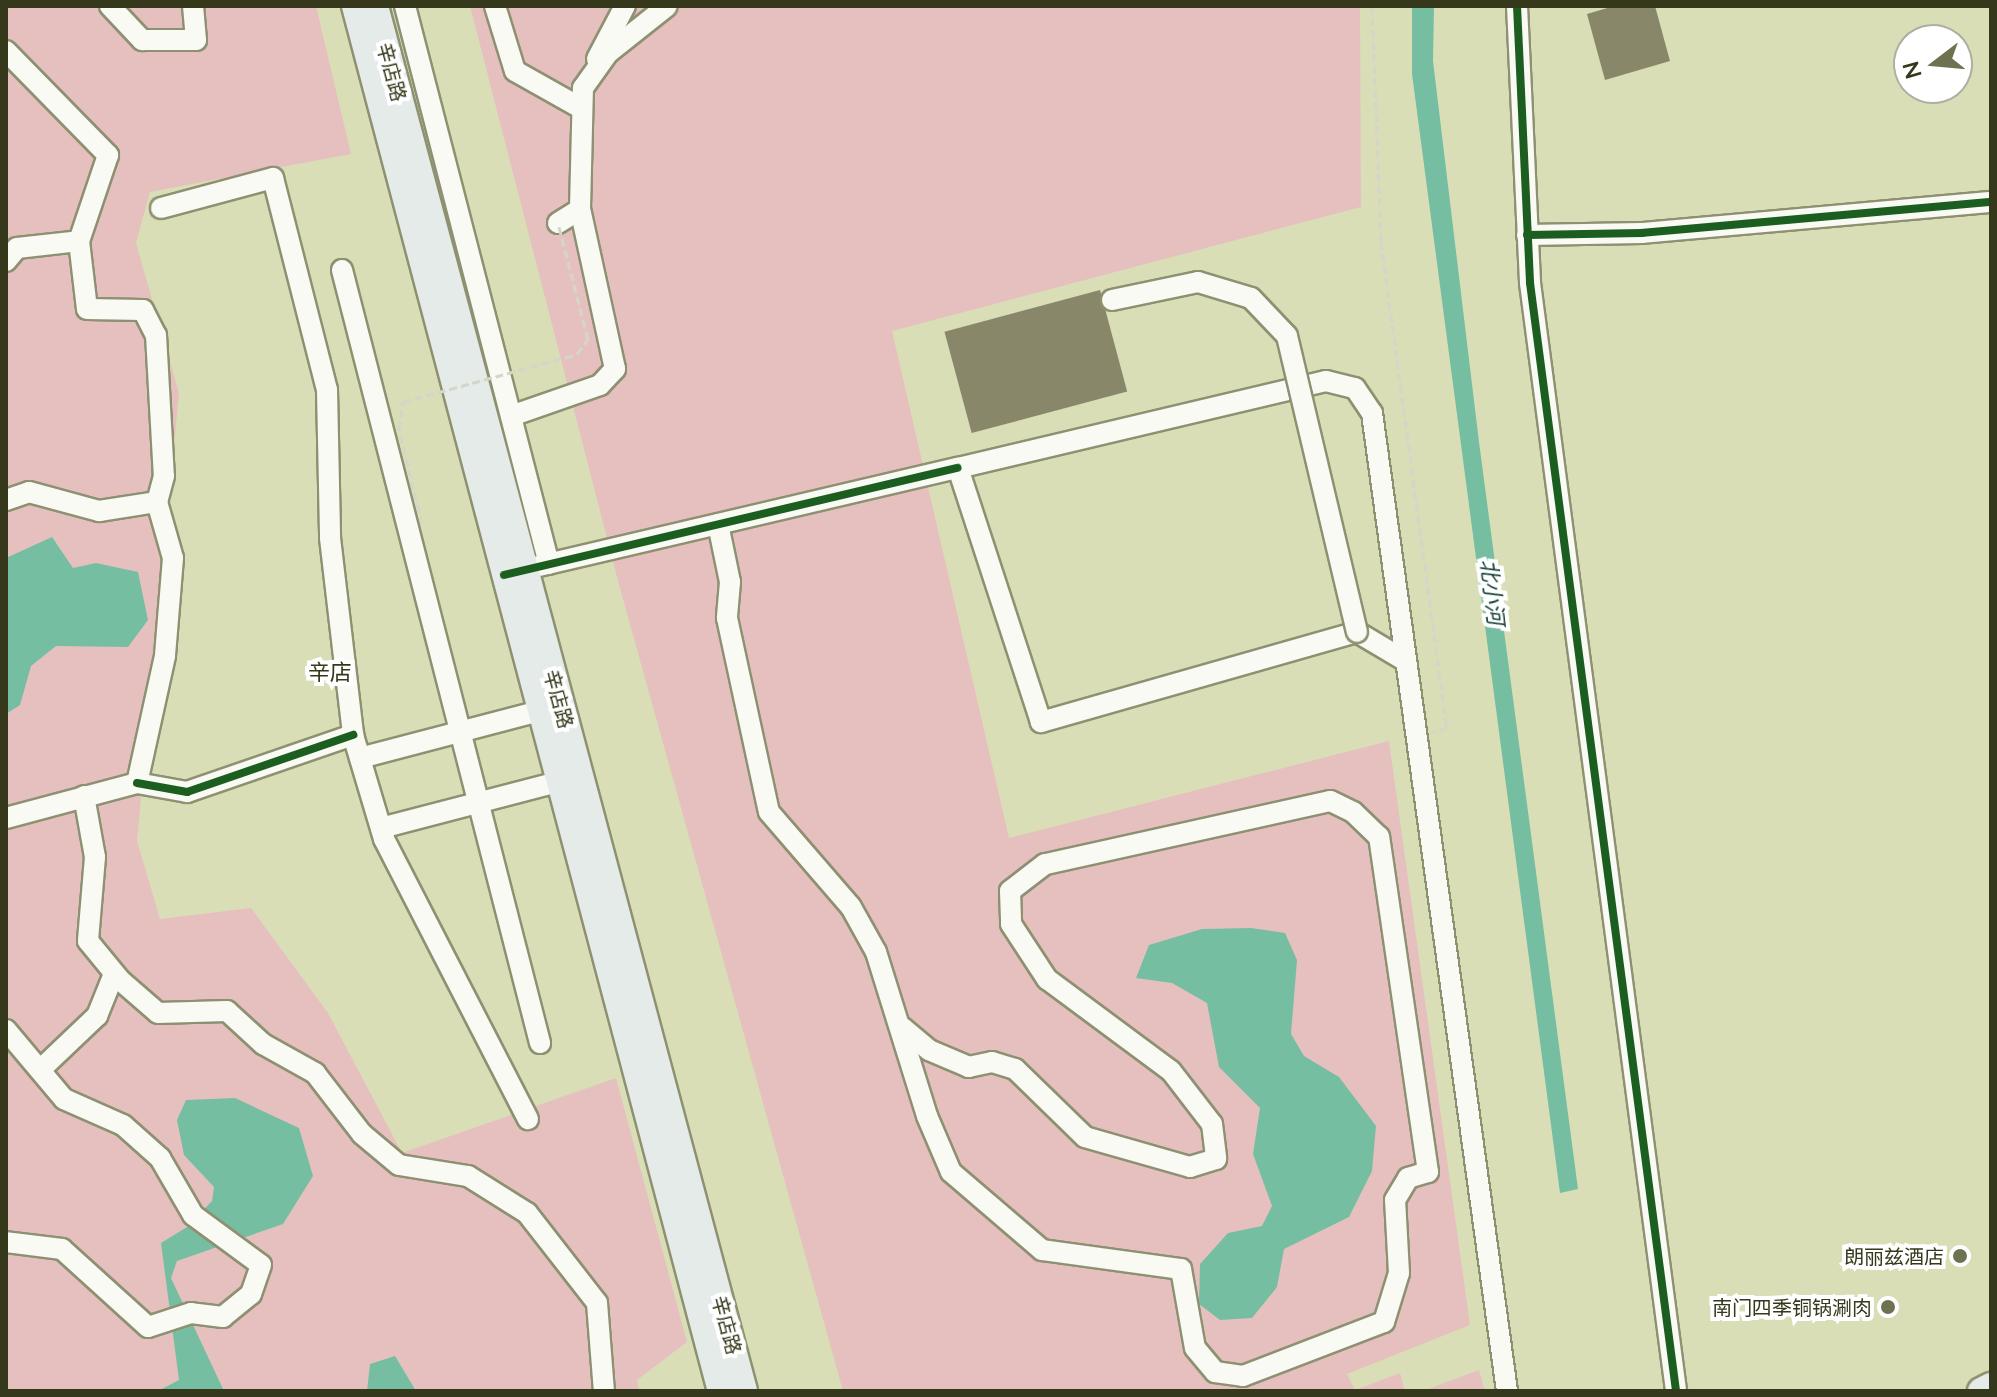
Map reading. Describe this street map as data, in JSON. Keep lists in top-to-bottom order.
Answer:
{
  "streets": {
    "main road": ["辛店路"]
  },
  "districts": ["辛店"],
  "water": ["北小河"],
  "places": ["朗丽兹酒店", "南门四季铜锅涮肉"],
  "north": "left"
}
